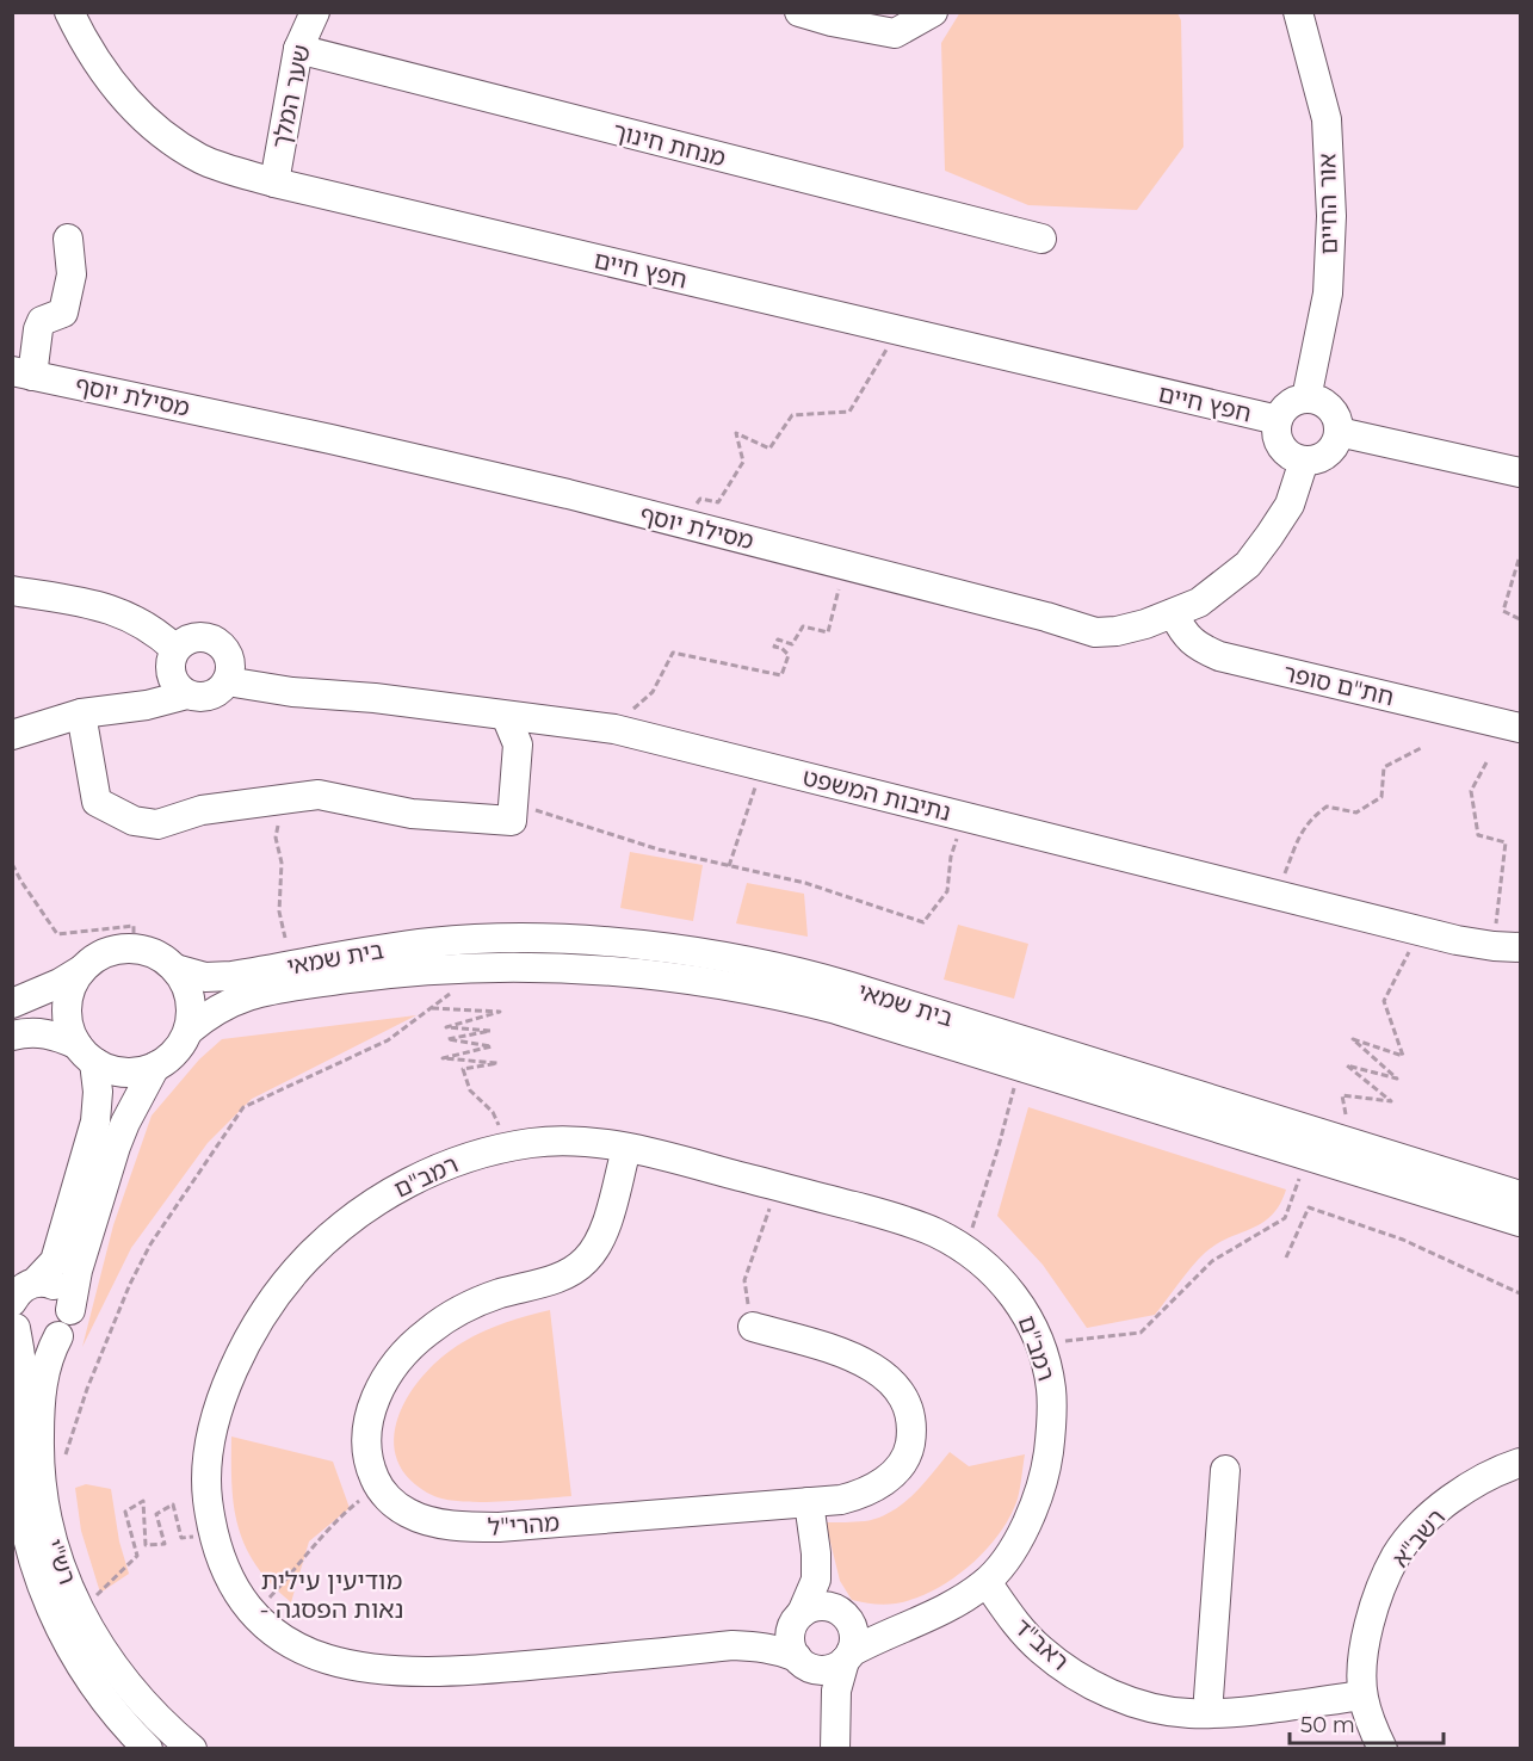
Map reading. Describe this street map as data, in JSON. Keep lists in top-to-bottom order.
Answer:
{
  "streets": {
    "street": [
      "שער המלך",
      "מנחת חינוך",
      "אור החיים",
      "חפץ חיים",
      "מסילת יוסף",
      "חת\"ם סופר",
      "נתיבות המשפט",
      "בית שמאי",
      "רמב\"ם",
      "מהרי\"ל",
      "רשב\"א",
      "רש\"י",
      "ראב\"ד"
    ]
  },
  "crossings": [
    ["שער המלך", "מנחת חינוך"],
    ["שער המלך", "חפץ חיים"],
    ["אור החיים", "חפץ חיים"],
    ["אור החיים", "מסילת יוסף"],
    ["חפץ חיים", "מסילת יוסף"],
    ["מסילת יוסף", "חת\"ם סופר"],
    ["רמב\"ם", "מהרי\"ל"],
    ["רמב\"ם", "ראב\"ד"],
    ["רשב\"א", "ראב\"ד"]
  ],
  "districts": ["מודיעין עילית - נאות הפסגה"],
  "scale_bar": "50 m"
}
